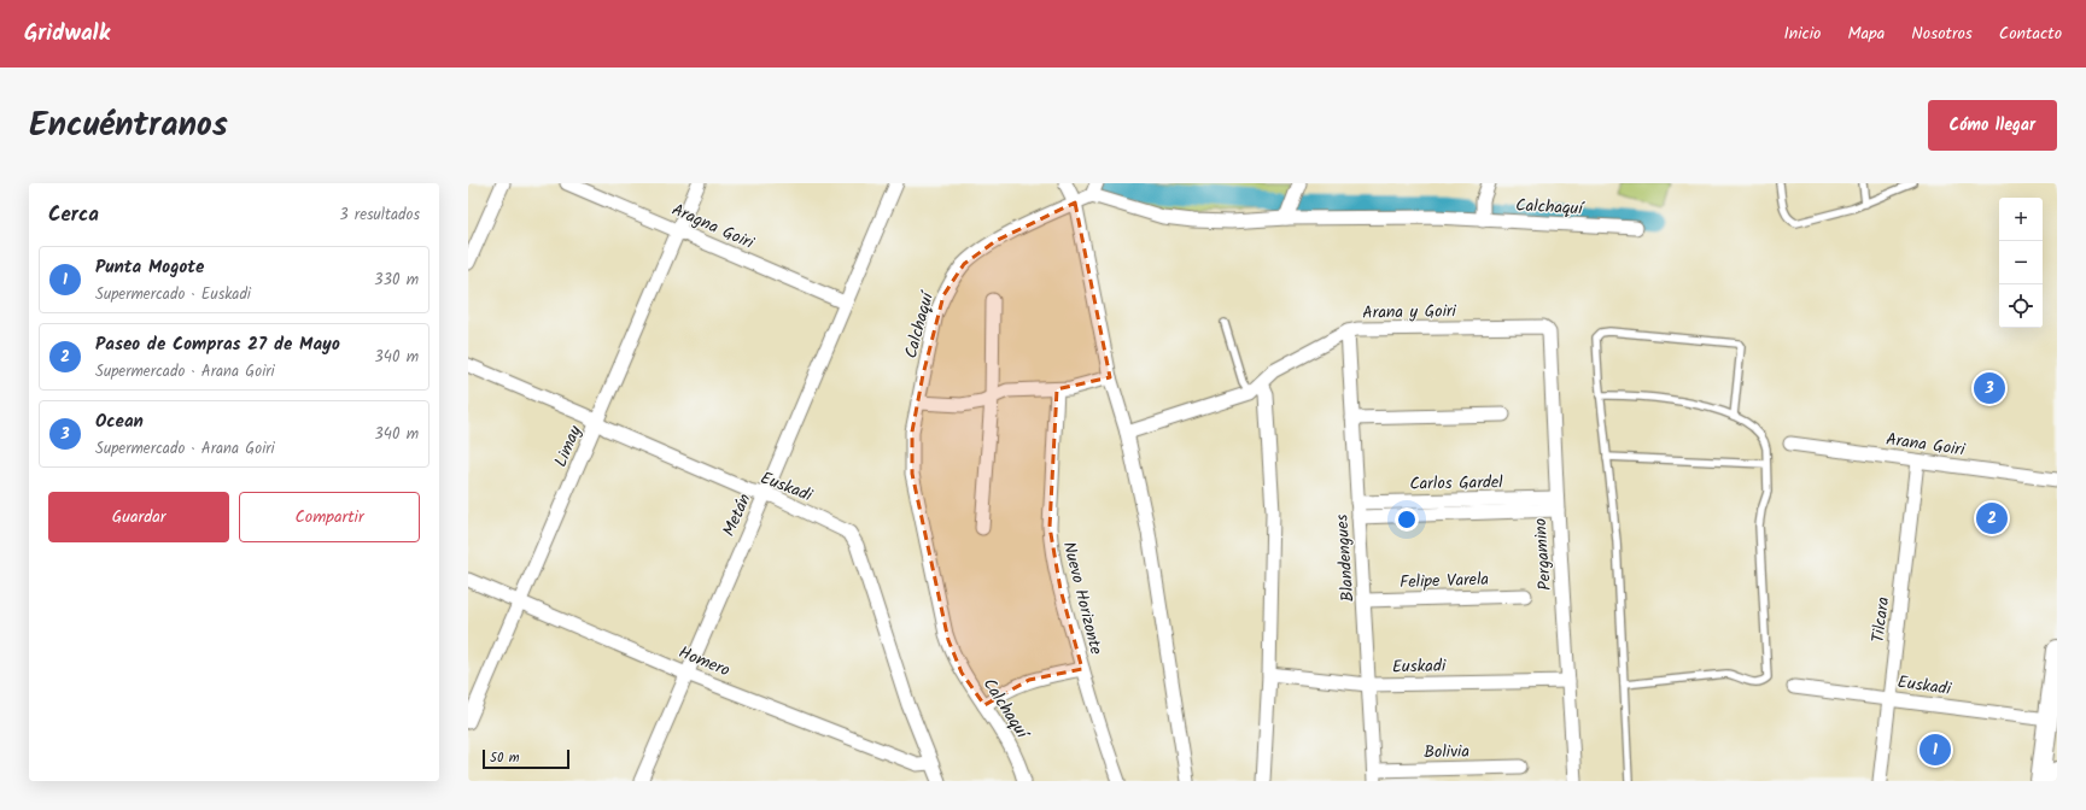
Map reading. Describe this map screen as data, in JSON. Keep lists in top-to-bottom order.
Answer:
{
  "streets": {
    "street": [
      "Calchaquí",
      "Aragna Goiri",
      "Arana y Goiri",
      "Arana Goiri",
      "Limay",
      "Carlos Gardel",
      "Euskadi",
      "Metán",
      "Pergamino",
      "Blandengues",
      "Felipe Varela",
      "Nuevo Horizonte",
      "Tilcara",
      "Homero",
      "Bolivia"
    ]
  },
  "crossings": [
    ["Aragna Goiri", "Limay"],
    ["Aragna Goiri", "Metán"],
    ["Arana y Goiri", "Pergamino"],
    ["Arana y Goiri", "Blandengues"],
    ["Arana Goiri", "Tilcara"],
    ["Limay", "Euskadi"],
    ["Limay", "Homero"],
    ["Carlos Gardel", "Pergamino"],
    ["Carlos Gardel", "Blandengues"],
    ["Euskadi", "Metán"],
    ["Euskadi", "Pergamino"],
    ["Euskadi", "Blandengues"],
    ["Euskadi", "Tilcara"],
    ["Euskadi", "Homero"],
    ["Metán", "Homero"],
    ["Blandengues", "Felipe Varela"],
    ["Blandengues", "Bolivia"]
  ],
  "scale_bar": "50 m",
  "page": {
    "header": "Gridwalk",
    "nav": [
      "Inicio",
      "Mapa",
      "Nosotros",
      "Contacto"
    ],
    "title": "Encuéntranos",
    "buttons": [
      "Cómo llegar",
      ["Guardar", "Compartir"]
    ],
    "heading": ["Cerca", "3 resultados"],
    "map_buttons": ["+", "−"],
    "list": [
      {
        "mark": "1",
        "name": "Punta Mogote",
        "note": "Supermercado · Euskadi",
        "value": "330 m"
      },
      {
        "mark": "2",
        "name": "Paseo de Compras 27 de Mayo",
        "note": "Supermercado · Arana Goiri",
        "value": "340 m"
      },
      {
        "mark": "3",
        "name": "Ocean",
        "note": "Supermercado · Arana Goiri",
        "value": "340 m"
      }
    ],
    "pins": ["3", "2", "1"],
    "scale": "50 m"
  }
}
